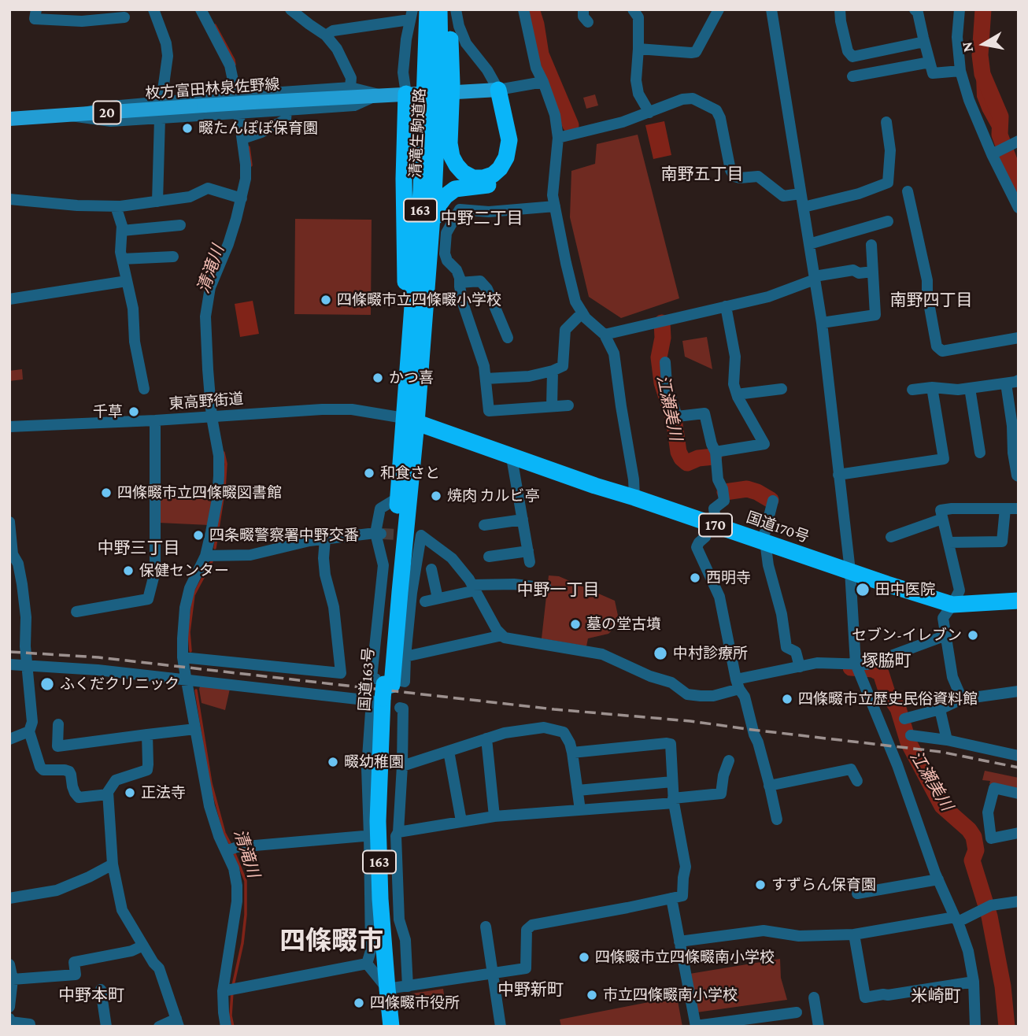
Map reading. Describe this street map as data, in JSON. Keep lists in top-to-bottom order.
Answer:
{
  "streets": {
    "highway": [
      "清滝生駒道路",
      "163",
      "170",
      "国道170号",
      "国道163号"
    ],
    "main road": ["枚方富田林泉佐野線", "20"],
    "street": ["東高野街道"]
  },
  "crossings": [
    ["枚方富田林泉佐野線", "清滝生駒道路"],
    ["枚方富田林泉佐野線", "163"],
    ["清滝生駒道路", "163"],
    ["清滝生駒道路", "東高野街道"],
    ["清滝生駒道路", "国道170号"],
    ["清滝生駒道路", "国道163号"],
    ["東高野街道", "国道170号"],
    ["東高野街道", "国道163号"],
    ["国道170号", "国道163号"]
  ],
  "districts": [
    "南野五丁目",
    "中野二丁目",
    "南野四丁目",
    "中野三丁目",
    "中野一丁目",
    "塚脇町",
    "四條畷市",
    "中野新町",
    "中野本町",
    "米崎町"
  ],
  "water": ["清滝川", "江瀬美川"],
  "places": [
    "畷たんぽぽ保育園",
    "四條畷市立四條畷小学校",
    "かつ喜",
    "千草",
    "和食さと",
    "四條畷市立四條畷図書館",
    "焼肉 カルビ亭",
    "四条畷警察署中野交番",
    "保健センター",
    "西明寺",
    "田中医院",
    "墓の堂古墳",
    "セブン-イレブン",
    "中村診療所",
    "ふくだクリニック",
    "四條畷市立歴史民俗資料館",
    "畷幼稚園",
    "正法寺",
    "すずらん保育園",
    "四條畷市立四條畷南小学校",
    "市立四條畷南小学校",
    "四條畷市役所"
  ],
  "north": "left"
}
